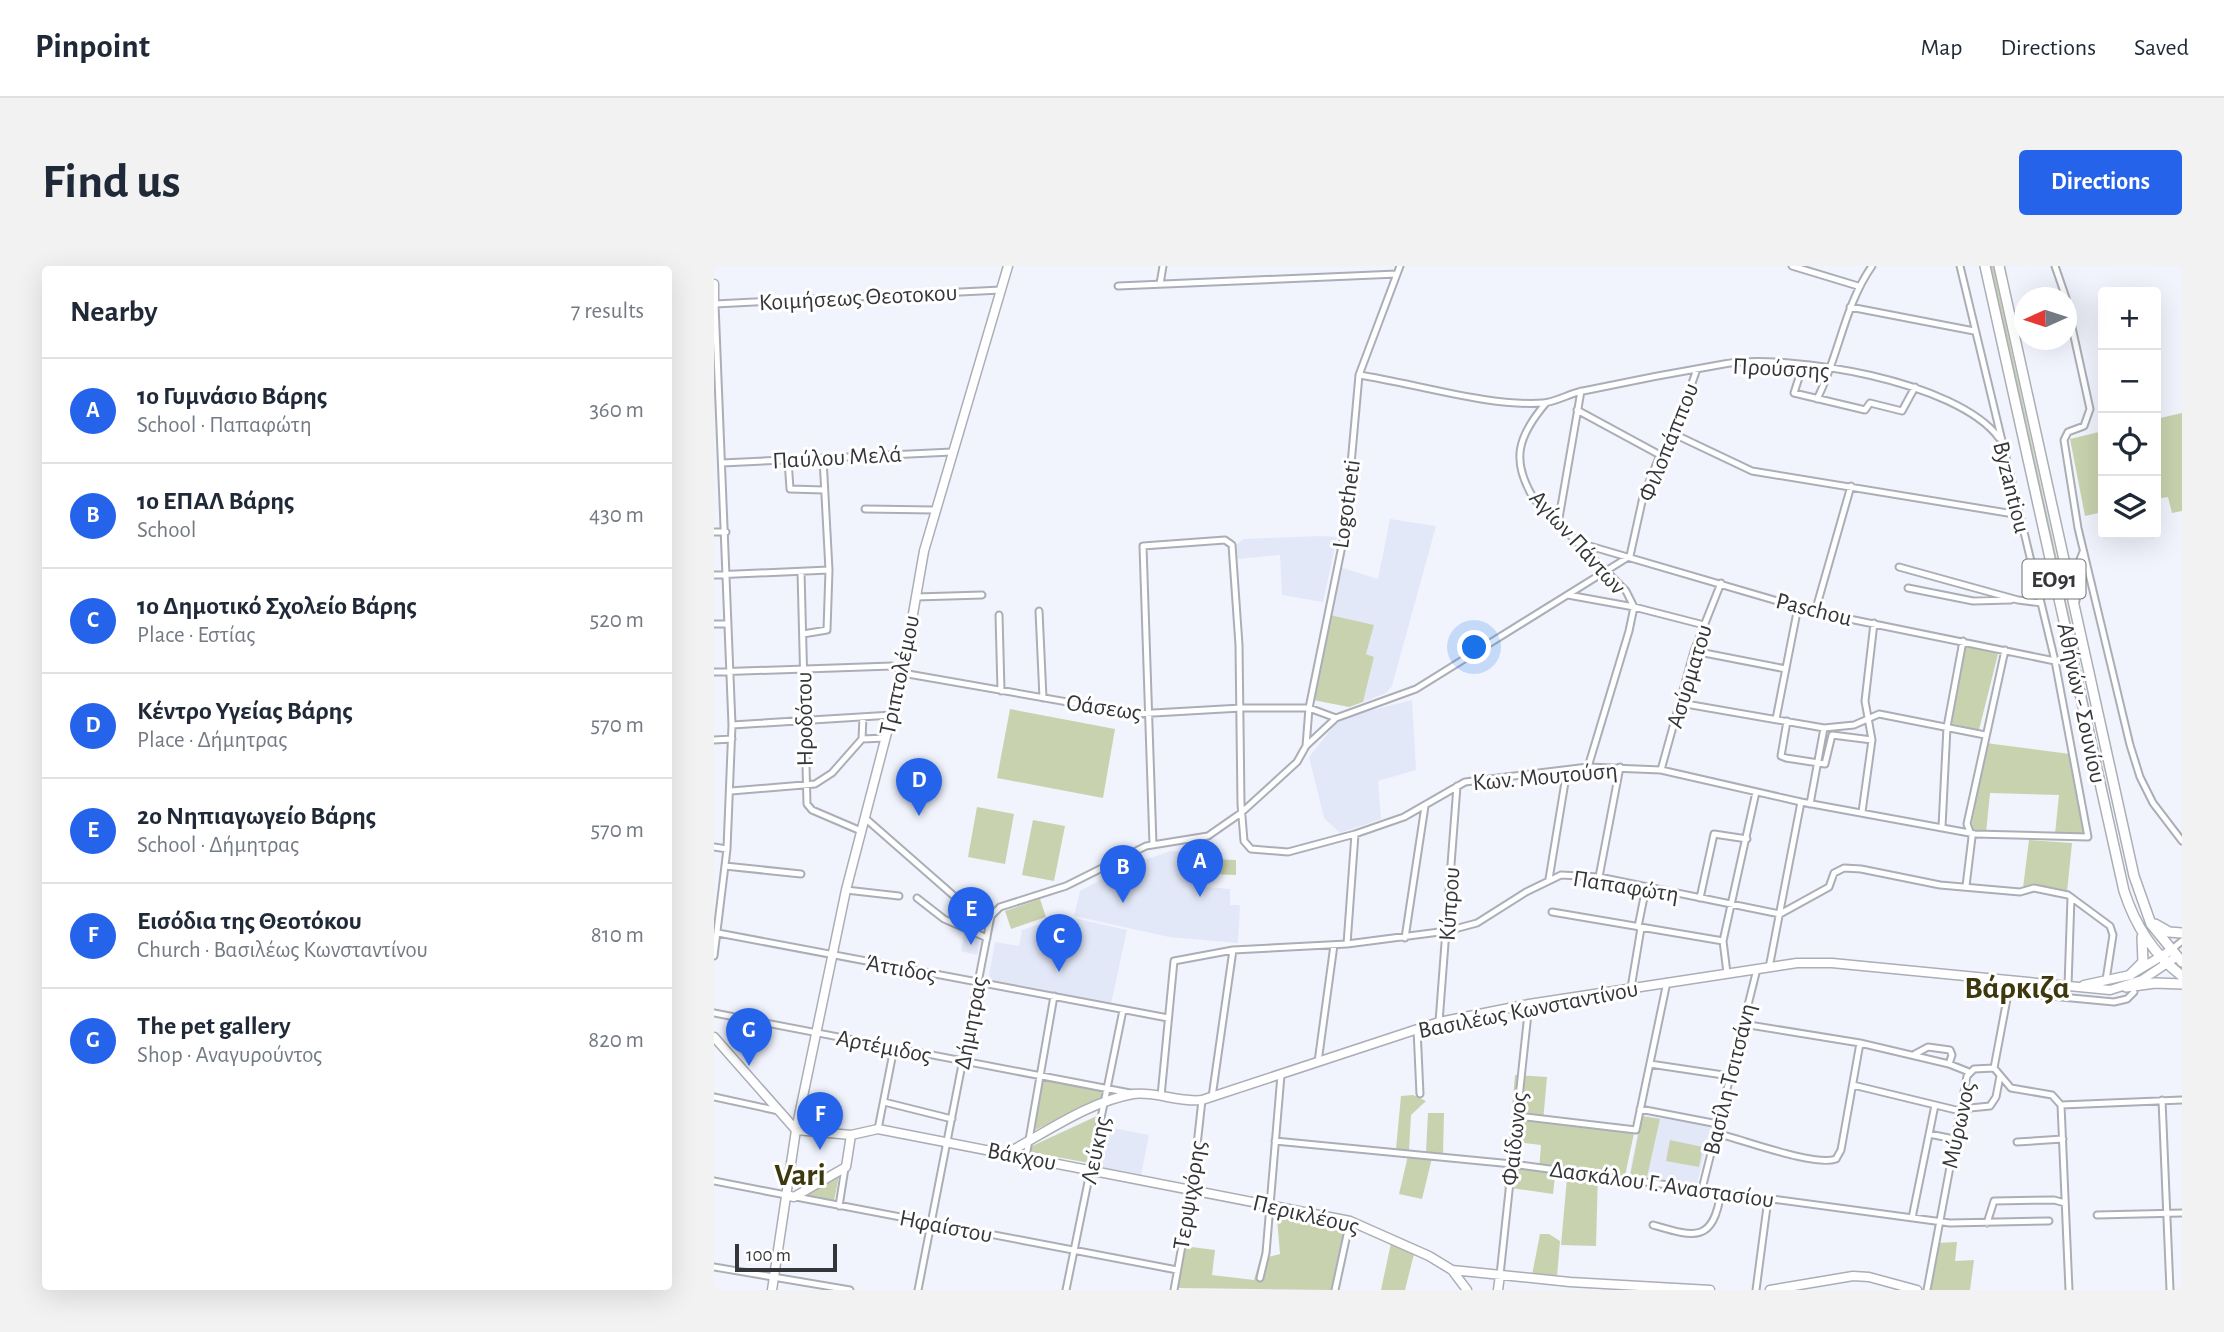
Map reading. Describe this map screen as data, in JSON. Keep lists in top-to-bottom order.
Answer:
{
  "streets": {
    "main road": ["ΕΟ91", "Αθήνών - Σουνίου"],
    "street": [
      "Κοιμήσεως Θεοτοκου",
      "Προύσσης",
      "Φιλοπάππου",
      "Παύλου Μελά",
      "Byzantiou",
      "Logotheti",
      "Αγίων Πάντων",
      "Paschou",
      "Τριπτολέμου",
      "Ασύρματου",
      "Οάσεως",
      "Ηροδότου",
      "Κων. Μουτούση",
      "Παπαφώτη",
      "Κύπρου",
      "Άττιδος",
      "Βασιλέως Κωνσταντίνου",
      "Δήμητρας",
      "Αρτέμιδος",
      "Βασίλη Τσιτσάνη",
      "Μύρωνος",
      "Φαίδωνος",
      "Λεύκης",
      "Βάκχου",
      "Δασκάλου Γ. Αναστασίου",
      "Τερψιχόρης",
      "Περικλέους",
      "Ηφαίστου"
    ]
  },
  "crossings": [
    ["Κοιμήσεως Θεοτοκου", "Τριπτολέμου"],
    ["Προύσσης", "Φιλοπάππου"],
    ["Προύσσης", "Byzantiou"],
    ["Προύσσης", "Αγίων Πάντων"],
    ["Φιλοπάππου", "Paschou"],
    ["Παύλου Μελά", "Τριπτολέμου"],
    ["Byzantiou", "Paschou"],
    ["Byzantiou", "Κων. Μουτούση"],
    ["Logotheti", "Οάσεως"],
    ["Αγίων Πάντων", "Paschou"],
    ["Αγίων Πάντων", "Κων. Μουτούση"],
    ["ΕΟ91", "Αθήνών - Σουνίου"],
    ["ΕΟ91", "Βασιλέως Κωνσταντίνου"],
    ["Paschou", "Ασύρματου"],
    ["Τριπτολέμου", "Οάσεως"],
    ["Τριπτολέμου", "Ηροδότου"],
    ["Τριπτολέμου", "Άττιδος"],
    ["Τριπτολέμου", "Αρτέμιδος"],
    ["Τριπτολέμου", "Ηφαίστου"],
    ["Ασύρματου", "Κων. Μουτούση"],
    ["Αθήνών - Σουνίου", "Βασιλέως Κωνσταντίνου"],
    ["Οάσεως", "Ηροδότου"],
    ["Κων. Μουτούση", "Κύπρου"],
    ["Παπαφώτη", "Κύπρου"],
    ["Παπαφώτη", "Άττιδος"],
    ["Κύπρου", "Βασιλέως Κωνσταντίνου"],
    ["Άττιδος", "Δήμητρας"],
    ["Άττιδος", "Λεύκης"],
    ["Βασιλέως Κωνσταντίνου", "Αρτέμιδος"],
    ["Βασιλέως Κωνσταντίνου", "Βασίλη Τσιτσάνη"],
    ["Βασιλέως Κωνσταντίνου", "Μύρωνος"],
    ["Βασιλέως Κωνσταντίνου", "Φαίδωνος"],
    ["Βασιλέως Κωνσταντίνου", "Λεύκης"],
    ["Βασιλέως Κωνσταντίνου", "Βάκχου"],
    ["Βασιλέως Κωνσταντίνου", "Τερψιχόρης"],
    ["Δήμητρας", "Αρτέμιδος"],
    ["Δήμητρας", "Βάκχου"],
    ["Δήμητρας", "Ηφαίστου"],
    ["Αρτέμιδος", "Λεύκης"],
    ["Βασίλη Τσιτσάνη", "Δασκάλου Γ. Αναστασίου"],
    ["Μύρωνος", "Δασκάλου Γ. Αναστασίου"],
    ["Φαίδωνος", "Δασκάλου Γ. Αναστασίου"],
    ["Φαίδωνος", "Περικλέους"],
    ["Λεύκης", "Βάκχου"],
    ["Λεύκης", "Ηφαίστου"],
    ["Βάκχου", "Τερψιχόρης"],
    ["Βάκχου", "Περικλέους"],
    ["Τερψιχόρης", "Περικλέους"],
    ["Τερψιχόρης", "Ηφαίστου"]
  ],
  "districts": ["Βάρκιζα", "Vari"],
  "scale_bar": "100 m",
  "north": "left",
  "page": {
    "header": "Pinpoint",
    "nav": ["Map", "Directions", "Saved"],
    "buttons": "Directions",
    "title": "Find us",
    "heading": ["Nearby", "7 results"],
    "map_buttons": ["+", "−"],
    "list": [
      {
        "mark": "A",
        "name": "1ο Γυμνάσιο Βάρης",
        "note": "School · Παπαφώτη",
        "value": "360 m"
      },
      {
        "mark": "B",
        "name": "1ο ΕΠΑΛ Βάρης",
        "note": "School",
        "value": "430 m"
      },
      {
        "mark": "C",
        "name": "1ο Δημοτικό Σχολείο Βάρης",
        "note": "Place · Εστίας",
        "value": "520 m"
      },
      {
        "mark": "D",
        "name": "Κέντρο Υγείας Βάρης",
        "note": "Place · Δήμητρας",
        "value": "570 m"
      },
      {
        "mark": "E",
        "name": "2ο Νηπιαγωγείο Βάρης",
        "note": "School · Δήμητρας",
        "value": "570 m"
      },
      {
        "mark": "F",
        "name": "Εισόδια της Θεοτόκου",
        "note": "Church · Βασιλέως Κωνσταντίνου",
        "value": "810 m"
      },
      {
        "mark": "G",
        "name": "The pet gallery",
        "note": "Shop · Αναγυρούντος",
        "value": "820 m"
      }
    ],
    "pins": [
      "D",
      "A",
      "B",
      "E",
      "C",
      "G",
      "F"
    ],
    "scale": "100 m"
  }
}
